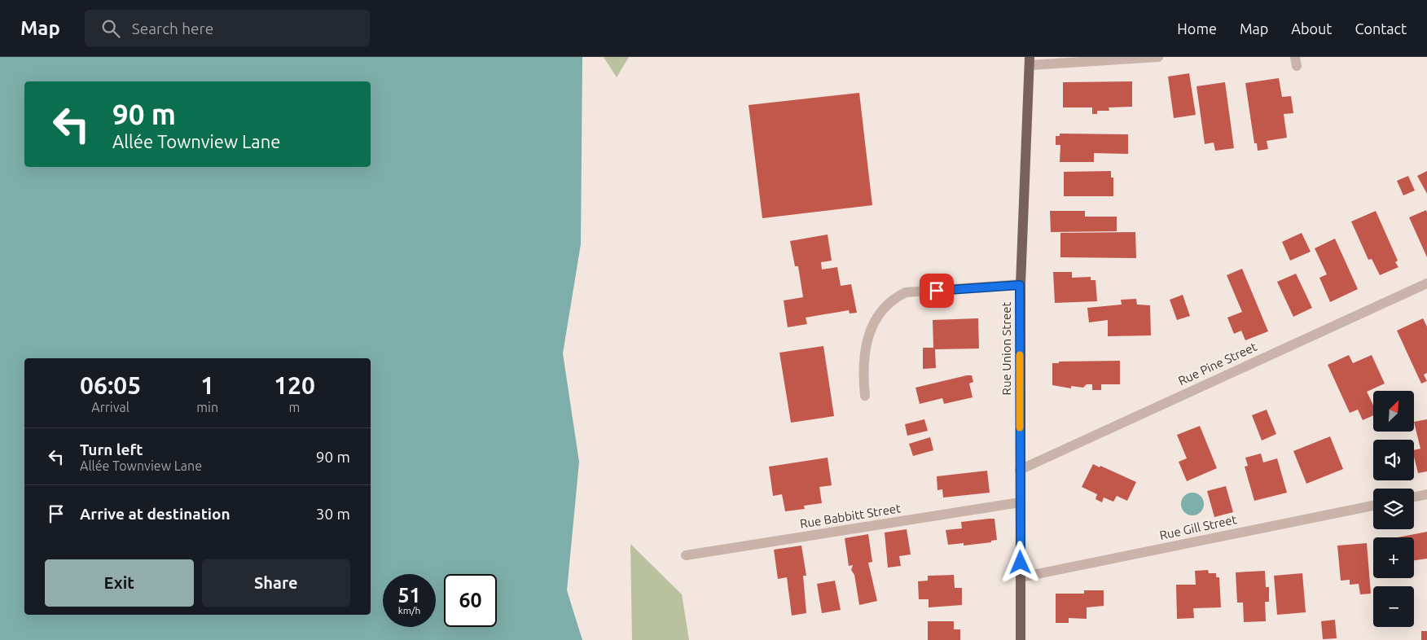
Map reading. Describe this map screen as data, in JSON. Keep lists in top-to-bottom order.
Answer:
{
  "streets": {
    "main road": ["Rue Union Street"],
    "street": ["Rue Pine Street", "Rue Babbitt Street", "Rue Gill Street"]
  },
  "crossings": [
    ["Rue Union Street", "Rue Pine Street"],
    ["Rue Union Street", "Rue Babbitt Street"],
    ["Rue Union Street", "Rue Gill Street"]
  ],
  "north": "top right",
  "page": {
    "header": "Map",
    "search": "Search here",
    "nav": [
      "Home",
      "Map",
      "About",
      "Contact"
    ],
    "turn": ["90 m", "Allée Townview Lane"],
    "eta": [
      "06:05",
      "Arrival",
      "1",
      "min",
      "120",
      "m"
    ],
    "map_buttons": ["+", "−"],
    "list": [
      {
        "name": "Turn left",
        "note": "Allée Townview Lane",
        "value": "90 m"
      },
      {
        "name": "Arrive at destination",
        "value": "30 m"
      }
    ],
    "buttons": ["Exit", "Share"],
    "speed": "51 km/h",
    "limit": "60"
  }
}
